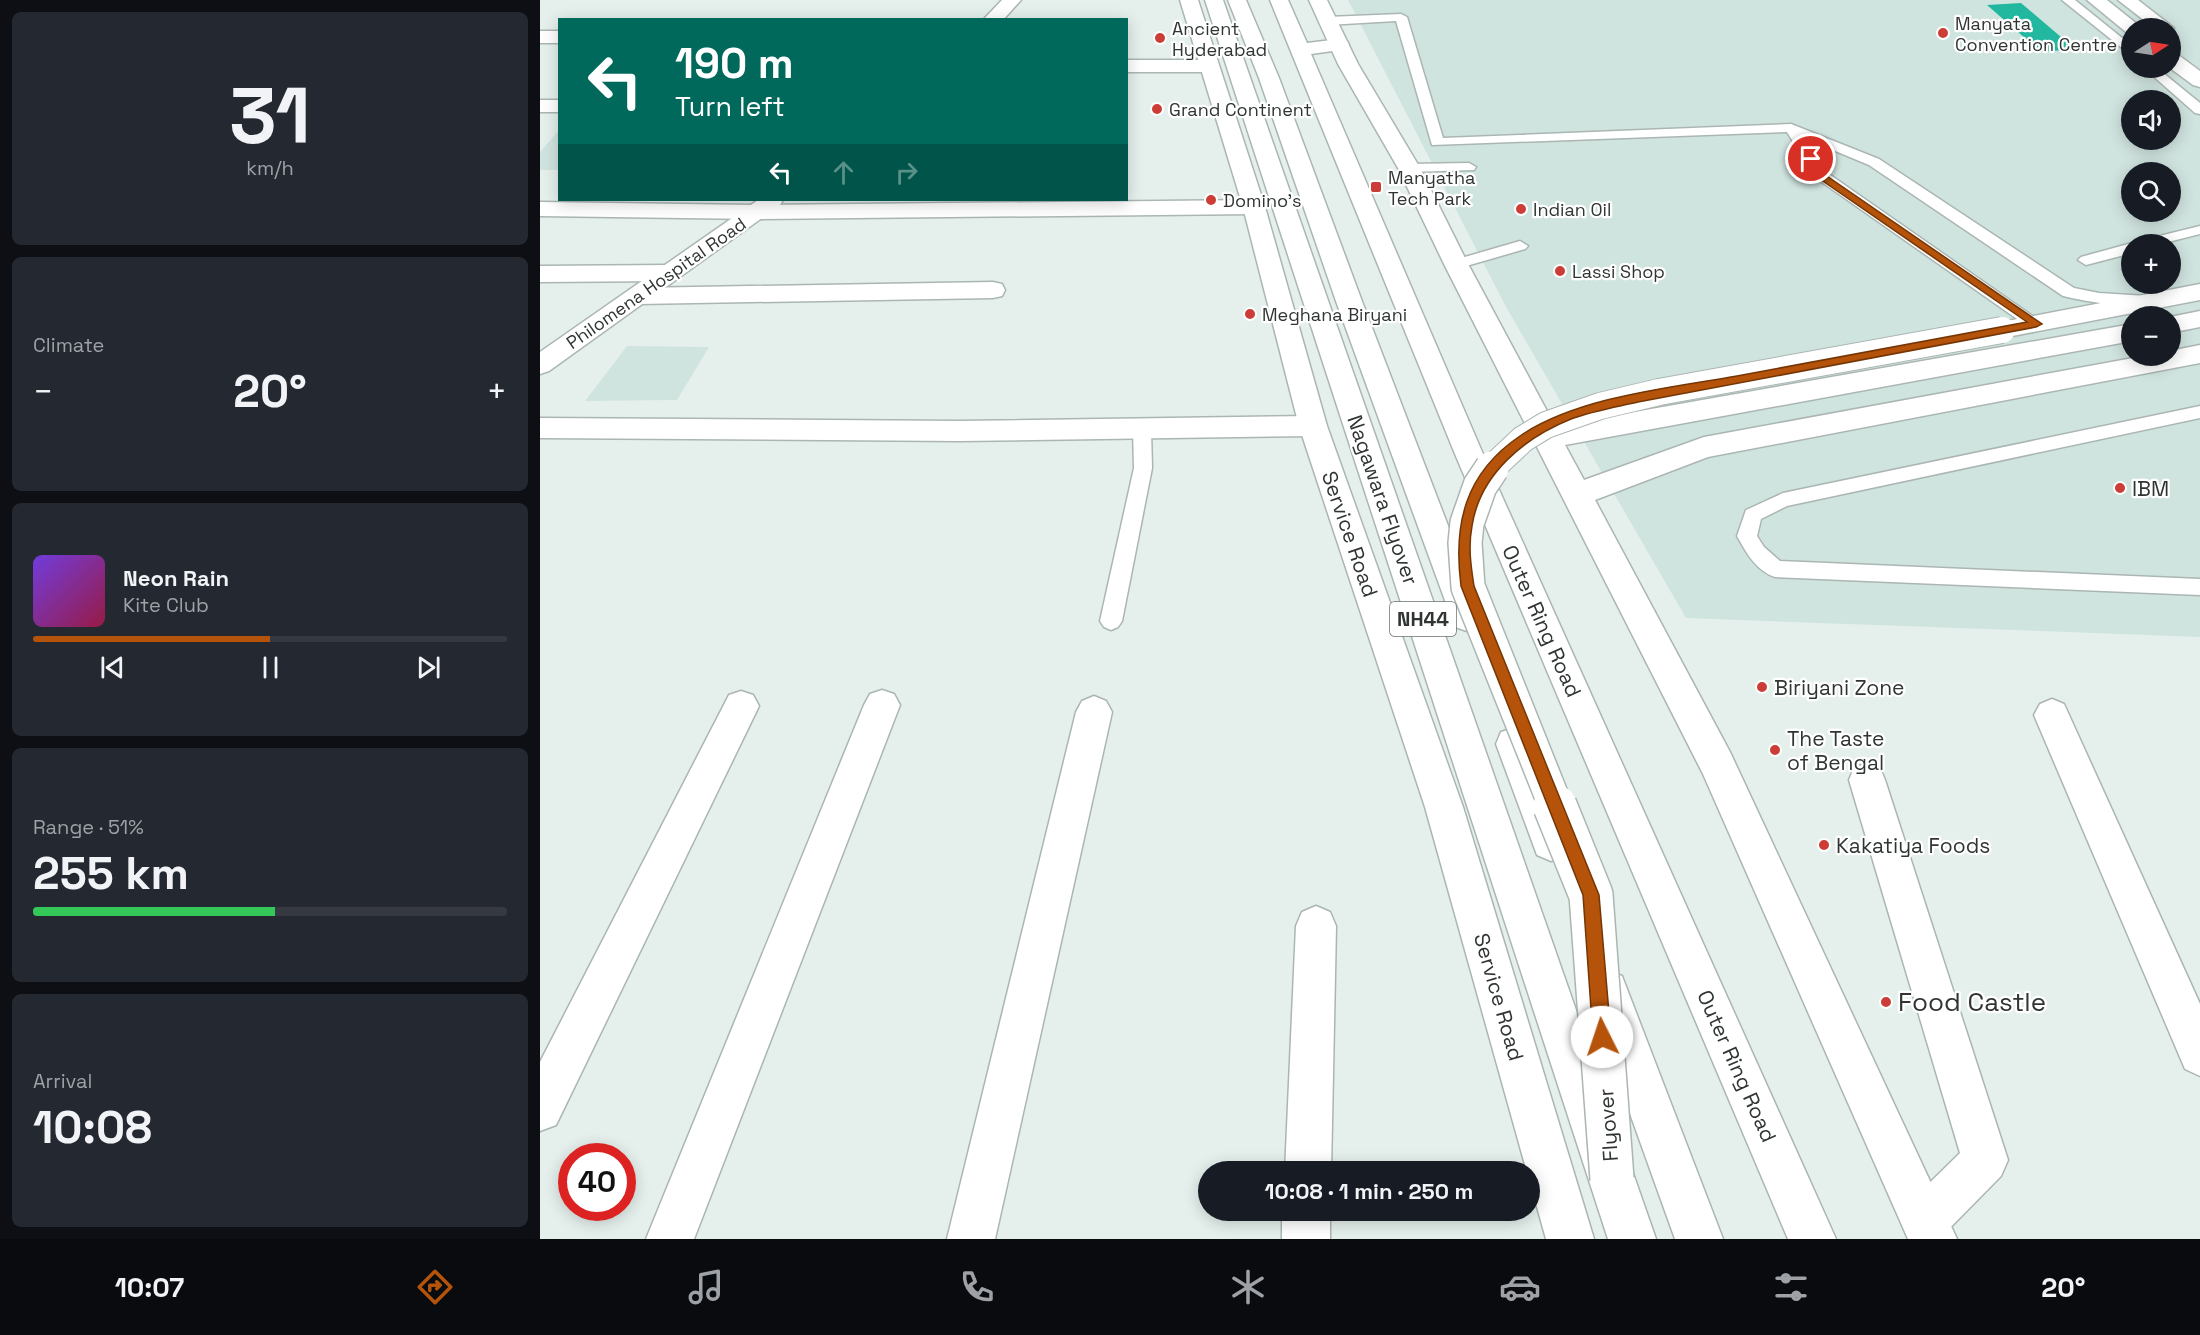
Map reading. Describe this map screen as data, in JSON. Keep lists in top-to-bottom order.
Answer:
{
  "streets": {
    "main road": [
      "Philomena Hospital Road",
      "Nagawara Flyover",
      "Service Road",
      "NH44",
      "Outer Ring Road",
      "Flyover"
    ]
  },
  "crossings": [
    ["Nagawara Flyover", "Flyover"]
  ],
  "places": {
    "other": [
      "Manyata Convention Centre",
      "Ancient Hyderabad",
      "Grand Continent",
      "Domino's",
      "Indian Oil",
      "Lassi Shop",
      "Meghana Biryani",
      "IBM",
      "Biriyani Zone",
      "The Taste of Bengal",
      "Kakatiya Foods",
      "Food Castle"
    ],
    "transit": ["Manyatha Tech Park"]
  },
  "north": "right",
  "page": {
    "tile": [
      ["31", "km/h"],
      "Climate",
      ["Range · 51%", "255 km"],
      ["Arrival", "10:08"]
    ],
    "map_buttons": ["+", "−"],
    "turn": ["190 m", "Turn left"],
    "heat": ["−", "20°", "+"],
    "song": ["Neon Rain", "Kite Club"],
    "limit": "40",
    "trip": "10:08 · 1 min · 250 m",
    "tabs": ["10:07", "20°"]
  }
}
